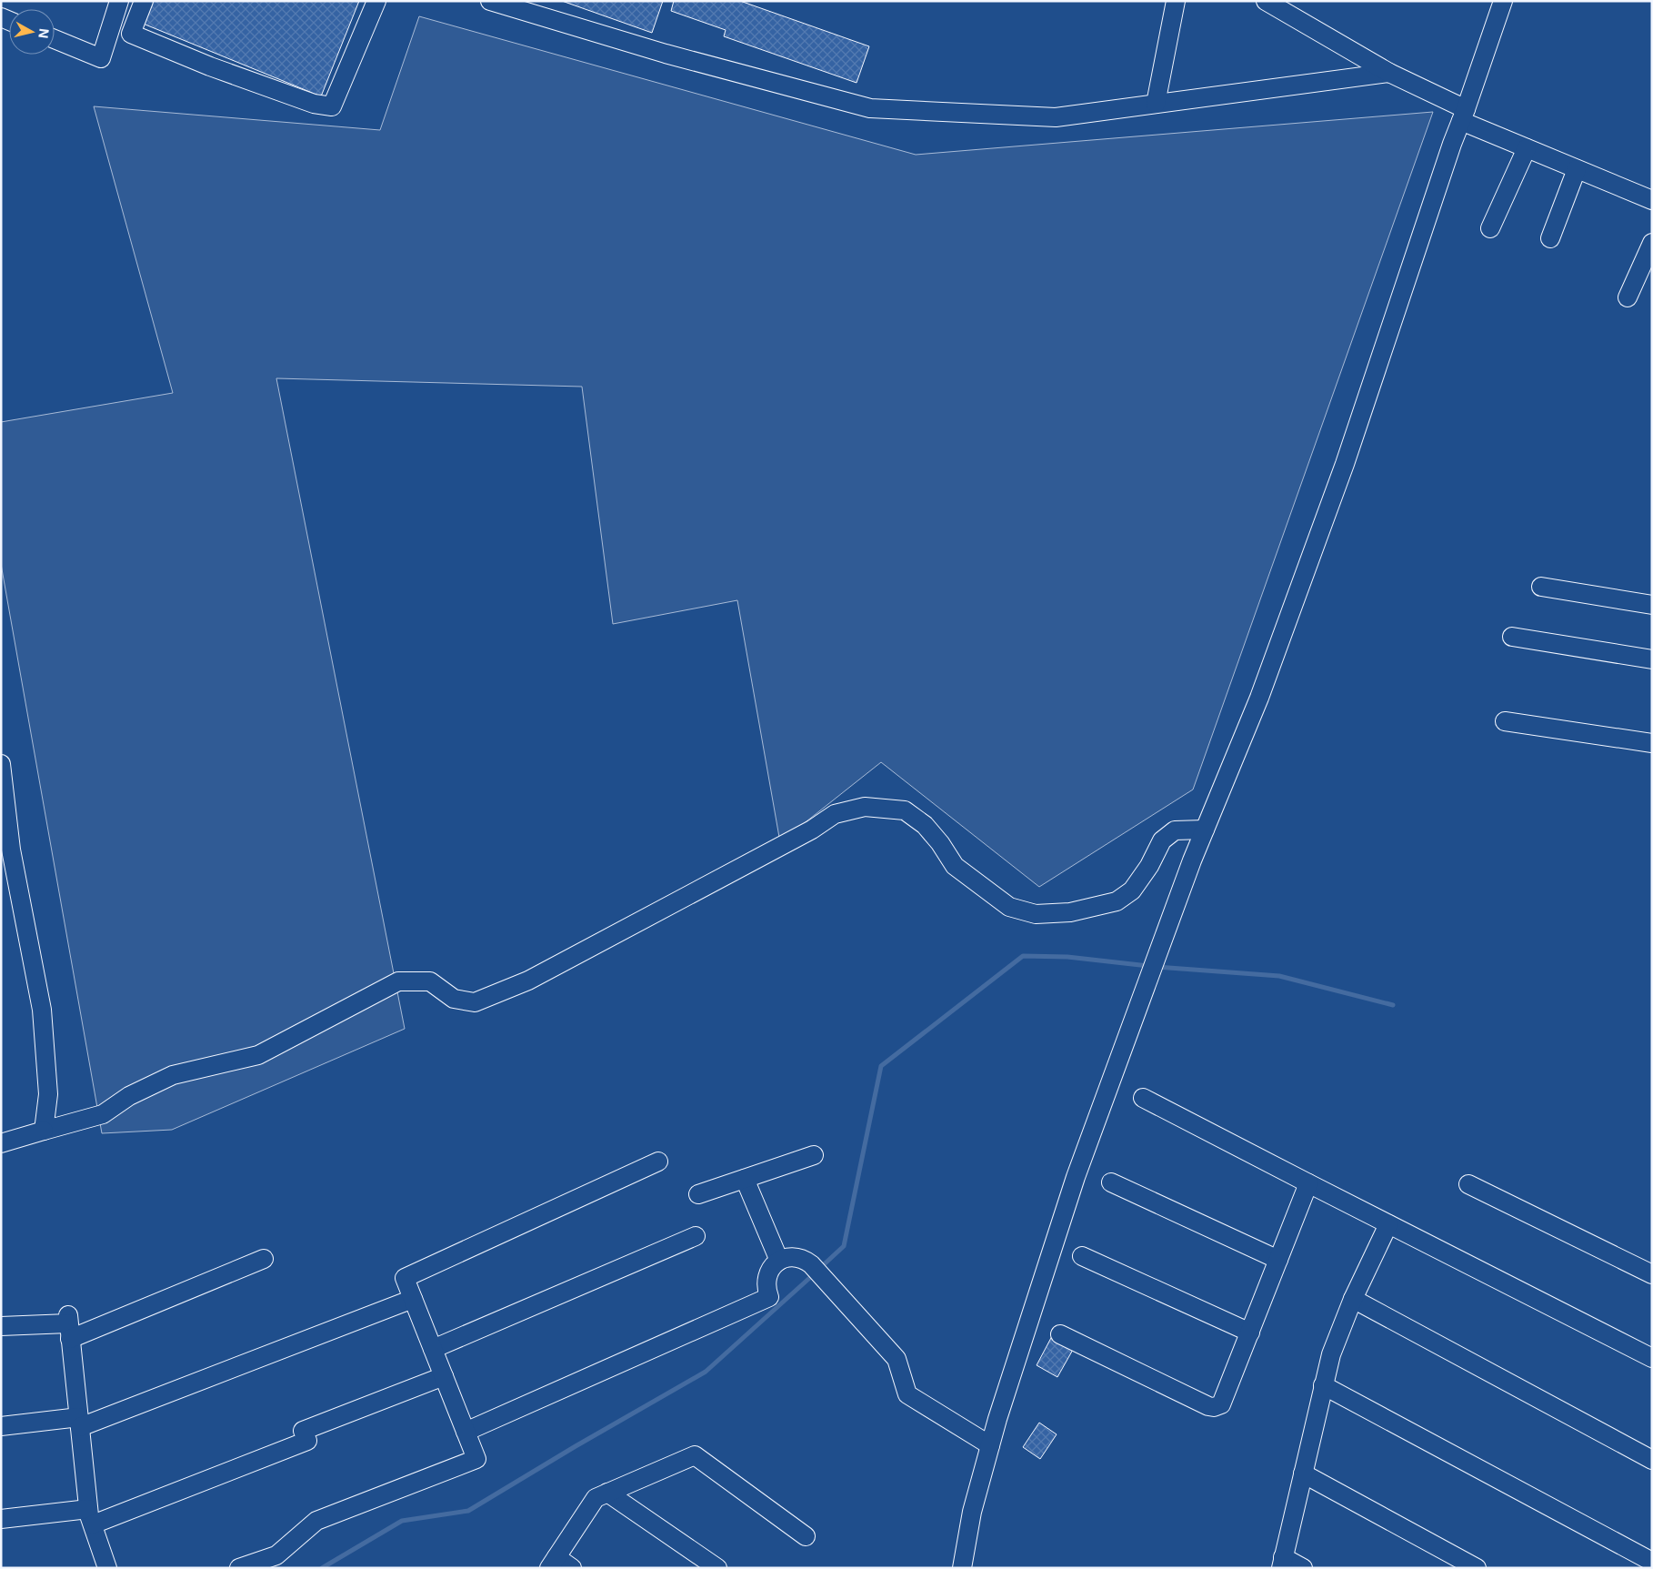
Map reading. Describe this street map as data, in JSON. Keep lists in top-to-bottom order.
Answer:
{
  "north": "right"
}
